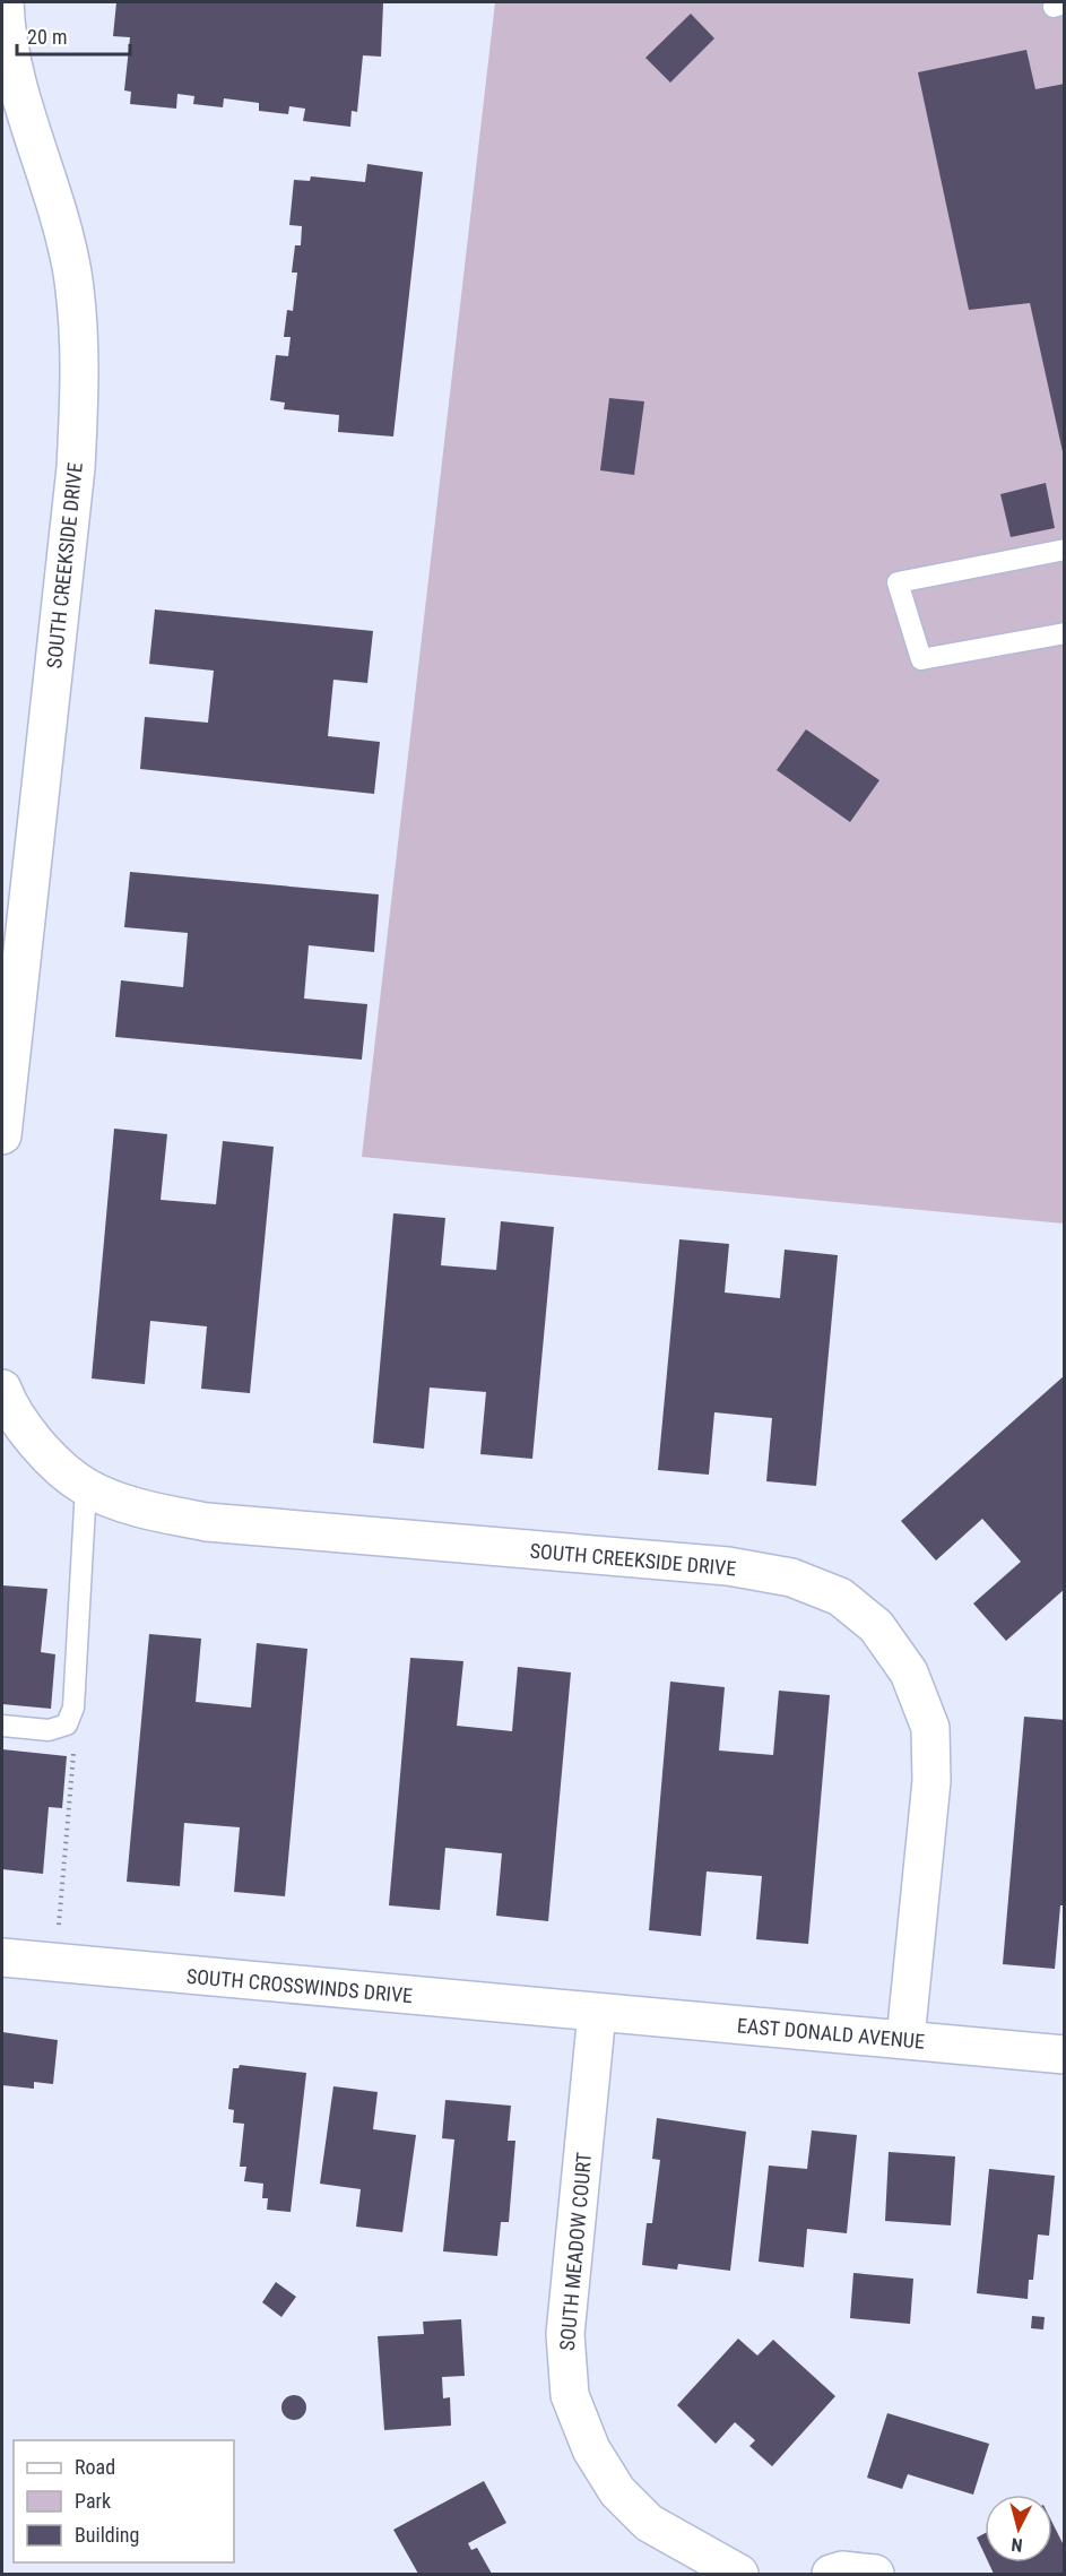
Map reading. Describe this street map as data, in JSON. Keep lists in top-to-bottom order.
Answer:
{
  "streets": {
    "street": [
      "SOUTH CREEKSIDE DRIVE",
      "SOUTH CROSSWINDS DRIVE",
      "EAST DONALD AVENUE",
      "SOUTH MEADOW COURT"
    ]
  },
  "crossings": [
    ["SOUTH CREEKSIDE DRIVE", "EAST DONALD AVENUE"],
    ["SOUTH CROSSWINDS DRIVE", "EAST DONALD AVENUE"],
    ["SOUTH CROSSWINDS DRIVE", "SOUTH MEADOW COURT"],
    ["EAST DONALD AVENUE", "SOUTH MEADOW COURT"]
  ],
  "legend": ["Road", "Park", "Building"],
  "scale_bar": "20 m",
  "north": "bottom"
}
